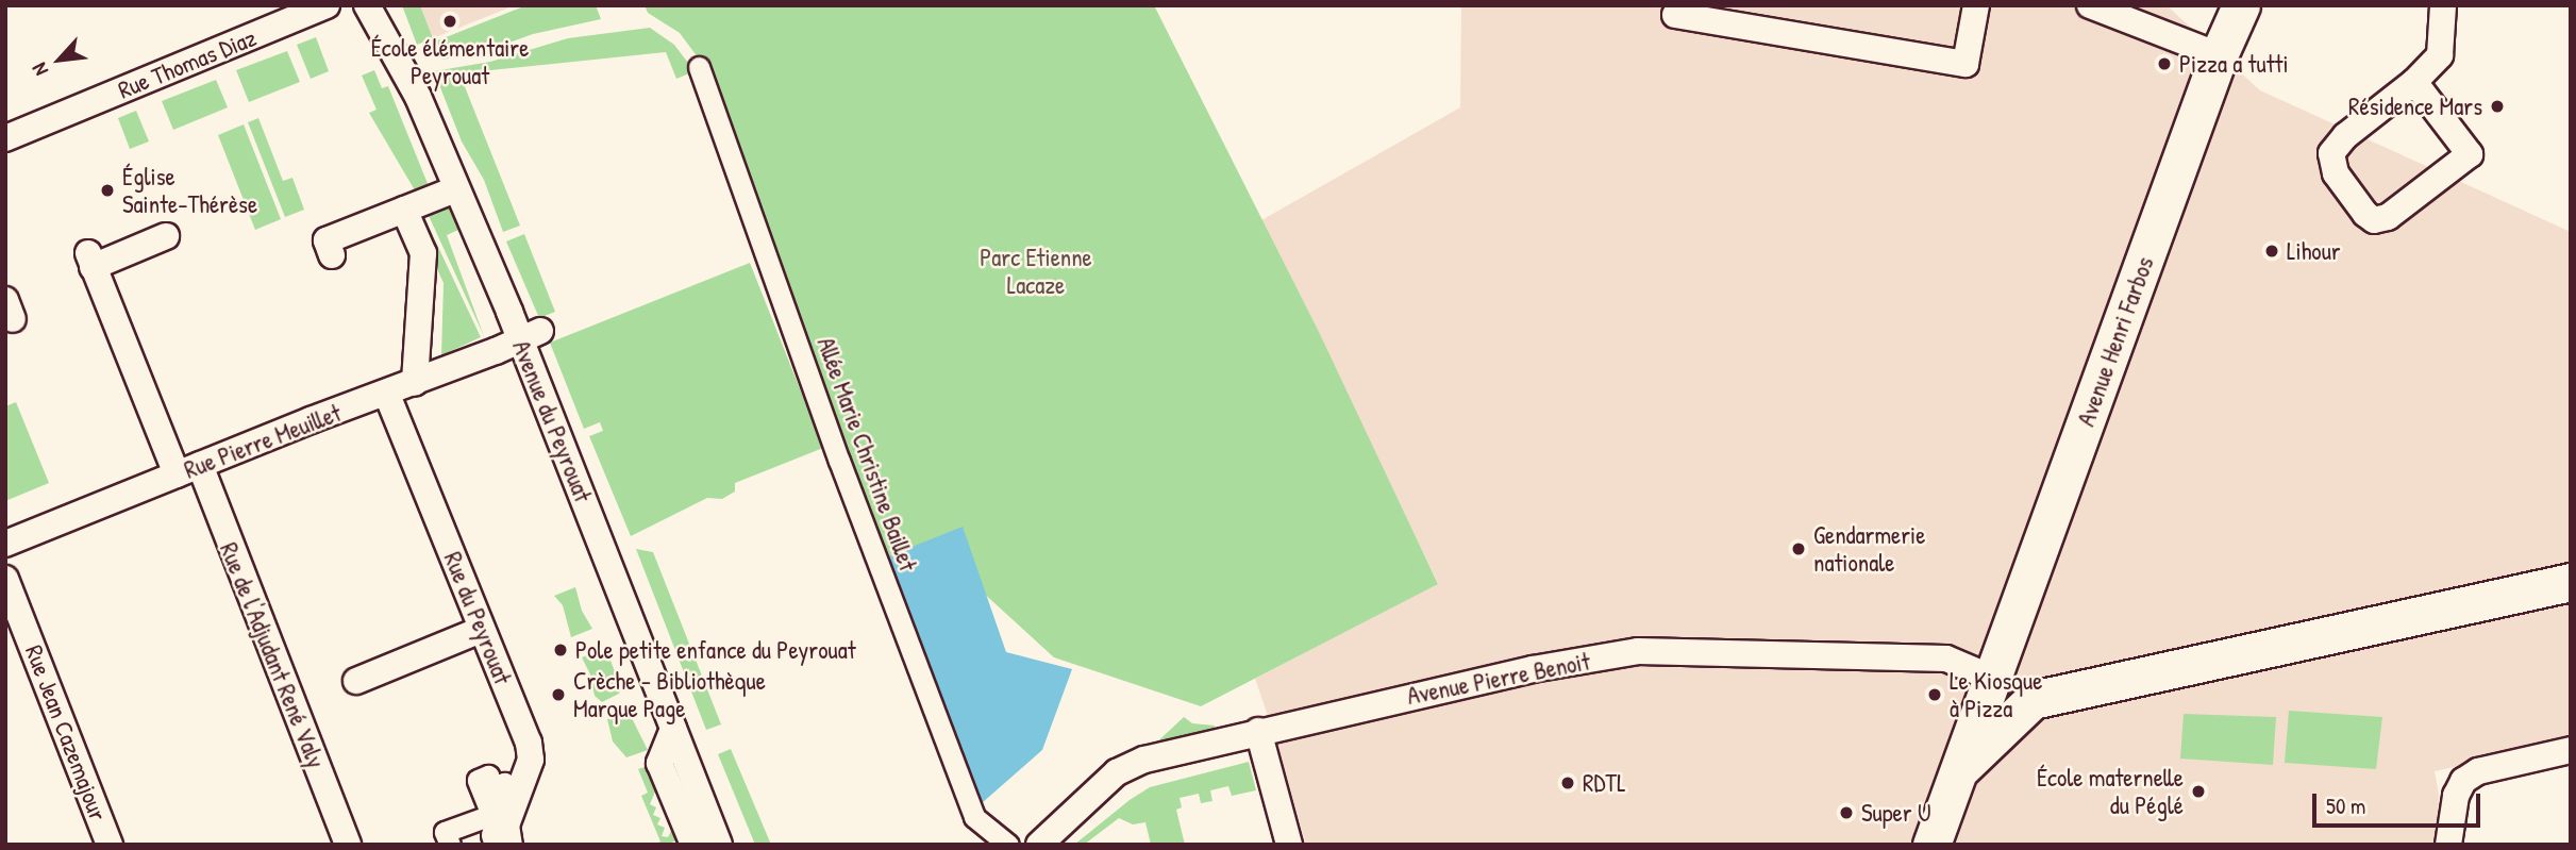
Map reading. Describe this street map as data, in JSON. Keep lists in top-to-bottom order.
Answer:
{
  "streets": {
    "main road": ["Avenue Henri Farbos"],
    "street": [
      "Rue Thomas Diaz",
      "Avenue du Peyrouat",
      "Rue Pierre Meuillet",
      "Allée Marie Christine Baillet",
      "Rue du Peyrouat",
      "Rue de l'Adjudant René Valy",
      "Avenue Pierre Benoit",
      "Rue Jean Cazemajour"
    ]
  },
  "crossings": [
    ["Avenue Henri Farbos", "Avenue Pierre Benoit"],
    ["Avenue du Peyrouat", "Rue Pierre Meuillet"],
    ["Rue Pierre Meuillet", "Rue du Peyrouat"],
    ["Rue Pierre Meuillet", "Rue de l'Adjudant René Valy"]
  ],
  "parks": ["Parc Etienne Lacaze"],
  "places": [
    "École élémentaire Peyrouat",
    "Pizza a tutti",
    "Résidence Mars",
    "Église Sainte-Thérèse",
    "Lihour",
    "Gendarmerie nationale",
    "Pole petite enfance du Peyrouat",
    "Crèche - Bibliothèque Marque Page",
    "Le Kiosque à Pizza",
    "RDTL",
    "École maternelle du Péglé",
    "Super U"
  ],
  "scale_bar": "50 m",
  "north": "bottom left"
}
